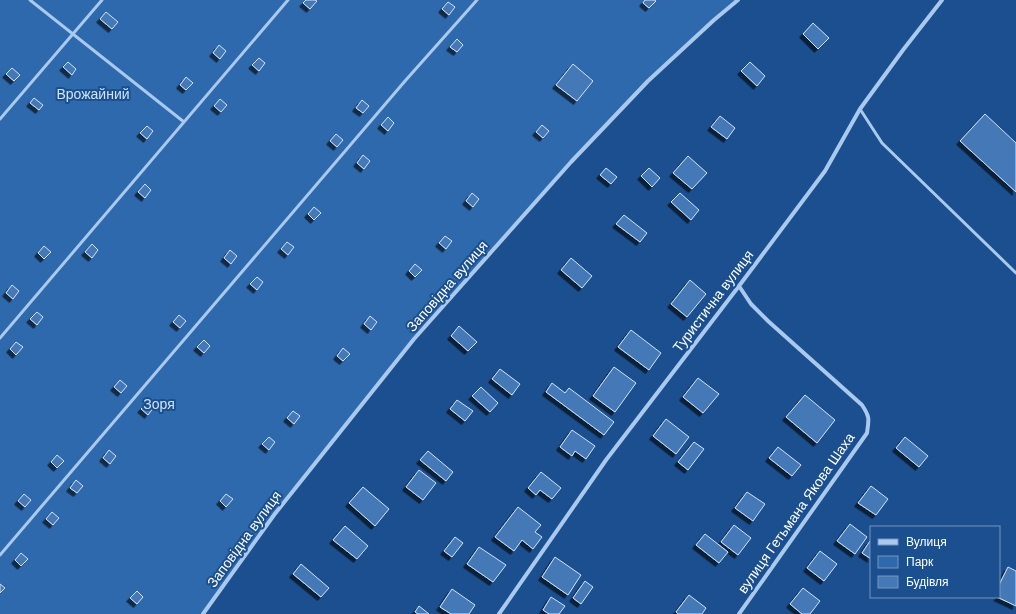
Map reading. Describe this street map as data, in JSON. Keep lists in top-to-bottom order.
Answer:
{
  "streets": {
    "street": ["Заповідна вулиця", "Туристична вулиця", "вулиця Гетьмана Якова Шаха"]
  },
  "crossings": [
    ["Туристична вулиця", "вулиця Гетьмана Якова Шаха"]
  ],
  "parks": ["Врожайний", "Зоря"],
  "legend": ["Вулиця", "Парк", "Будівля"]
}
